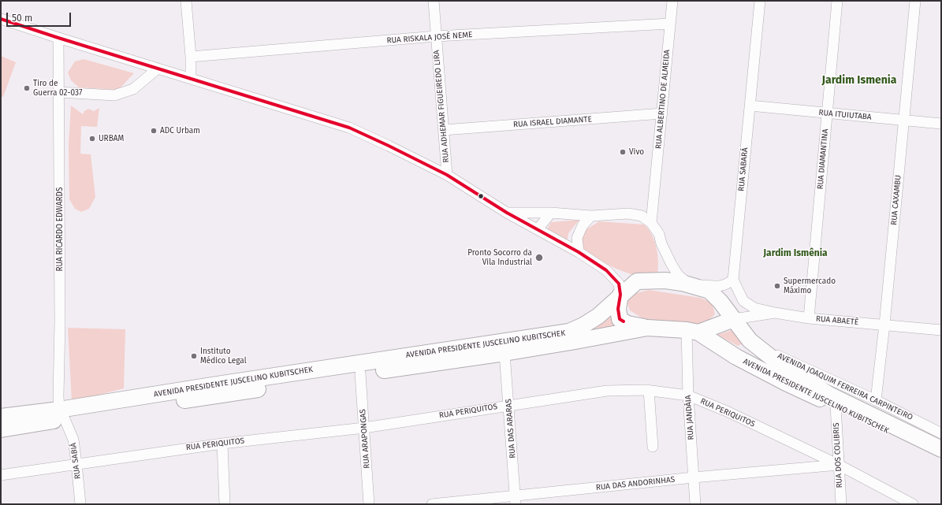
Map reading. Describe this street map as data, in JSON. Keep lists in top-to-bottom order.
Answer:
{
  "streets": {
    "main road": ["AVENIDA PRESIDENTE JUSCELINO KUBITSCHEK"],
    "street": [
      "RUA RISKALA JOSÉ NEME",
      "RUA ALBERTINO DE ALMEIDA",
      "RUA ADHEMAR FIGUEIREDO LIRA",
      "RUA ITUIUTABA",
      "RUA ISRAEL DIAMANTE",
      "RUA DIAMANTINA",
      "RUA SABARÁ",
      "RUA CAXAMBU",
      "RUA RICARDO EDWARDS",
      "RUA ABAETÊ",
      "AVENIDA JOAQUIM FERREIRA CARPINTEIRO",
      "RUA PERIQUITOS",
      "RUA JANDÁIA",
      "RUA DAS ARARAS",
      "RUA ARAPONGAS",
      "RUA DOS COLIBRIS",
      "RUA SABIÁ",
      "RUA DAS ANDORINHAS"
    ]
  },
  "crossings": [
    ["RUA RISKALA JOSÉ NEME", "RUA ALBERTINO DE ALMEIDA"],
    ["RUA RISKALA JOSÉ NEME", "RUA ADHEMAR FIGUEIREDO LIRA"],
    ["RUA ALBERTINO DE ALMEIDA", "RUA ISRAEL DIAMANTE"],
    ["RUA ADHEMAR FIGUEIREDO LIRA", "RUA ISRAEL DIAMANTE"],
    ["RUA ITUIUTABA", "RUA DIAMANTINA"],
    ["RUA ITUIUTABA", "RUA SABARÁ"],
    ["RUA ITUIUTABA", "RUA CAXAMBU"],
    ["RUA DIAMANTINA", "RUA ABAETÊ"],
    ["RUA CAXAMBU", "RUA ABAETÊ"],
    ["RUA CAXAMBU", "AVENIDA JOAQUIM FERREIRA CARPINTEIRO"],
    ["RUA RICARDO EDWARDS", "AVENIDA PRESIDENTE JUSCELINO KUBITSCHEK"],
    ["RUA RICARDO EDWARDS", "RUA SABIÁ"],
    ["RUA ABAETÊ", "AVENIDA PRESIDENTE JUSCELINO KUBITSCHEK"],
    ["AVENIDA PRESIDENTE JUSCELINO KUBITSCHEK", "AVENIDA JOAQUIM FERREIRA CARPINTEIRO"],
    ["AVENIDA PRESIDENTE JUSCELINO KUBITSCHEK", "RUA JANDÁIA"],
    ["AVENIDA PRESIDENTE JUSCELINO KUBITSCHEK", "RUA DAS ARARAS"],
    ["AVENIDA PRESIDENTE JUSCELINO KUBITSCHEK", "RUA ARAPONGAS"],
    ["AVENIDA PRESIDENTE JUSCELINO KUBITSCHEK", "RUA DOS COLIBRIS"],
    ["AVENIDA PRESIDENTE JUSCELINO KUBITSCHEK", "RUA SABIÁ"],
    ["RUA PERIQUITOS", "RUA JANDÁIA"],
    ["RUA PERIQUITOS", "RUA DAS ARARAS"],
    ["RUA PERIQUITOS", "RUA ARAPONGAS"],
    ["RUA PERIQUITOS", "RUA DOS COLIBRIS"],
    ["RUA PERIQUITOS", "RUA SABIÁ"],
    ["RUA PERIQUITOS", "RUA DAS ANDORINHAS"],
    ["RUA JANDÁIA", "RUA DAS ANDORINHAS"],
    ["RUA DAS ARARAS", "RUA DAS ANDORINHAS"],
    ["RUA DOS COLIBRIS", "RUA DAS ANDORINHAS"]
  ],
  "districts": ["Jardim Ismenia", "Jardim Ismênia"],
  "places": [
    "Tiro de Guerra 02-037",
    "ADC Urbam",
    "URBAM",
    "Vivo",
    "Pronto Socorro da Vila Industrial",
    "Supermercado Máximo",
    "Instituto Médico Legal"
  ],
  "scale_bar": "50 m"
}
